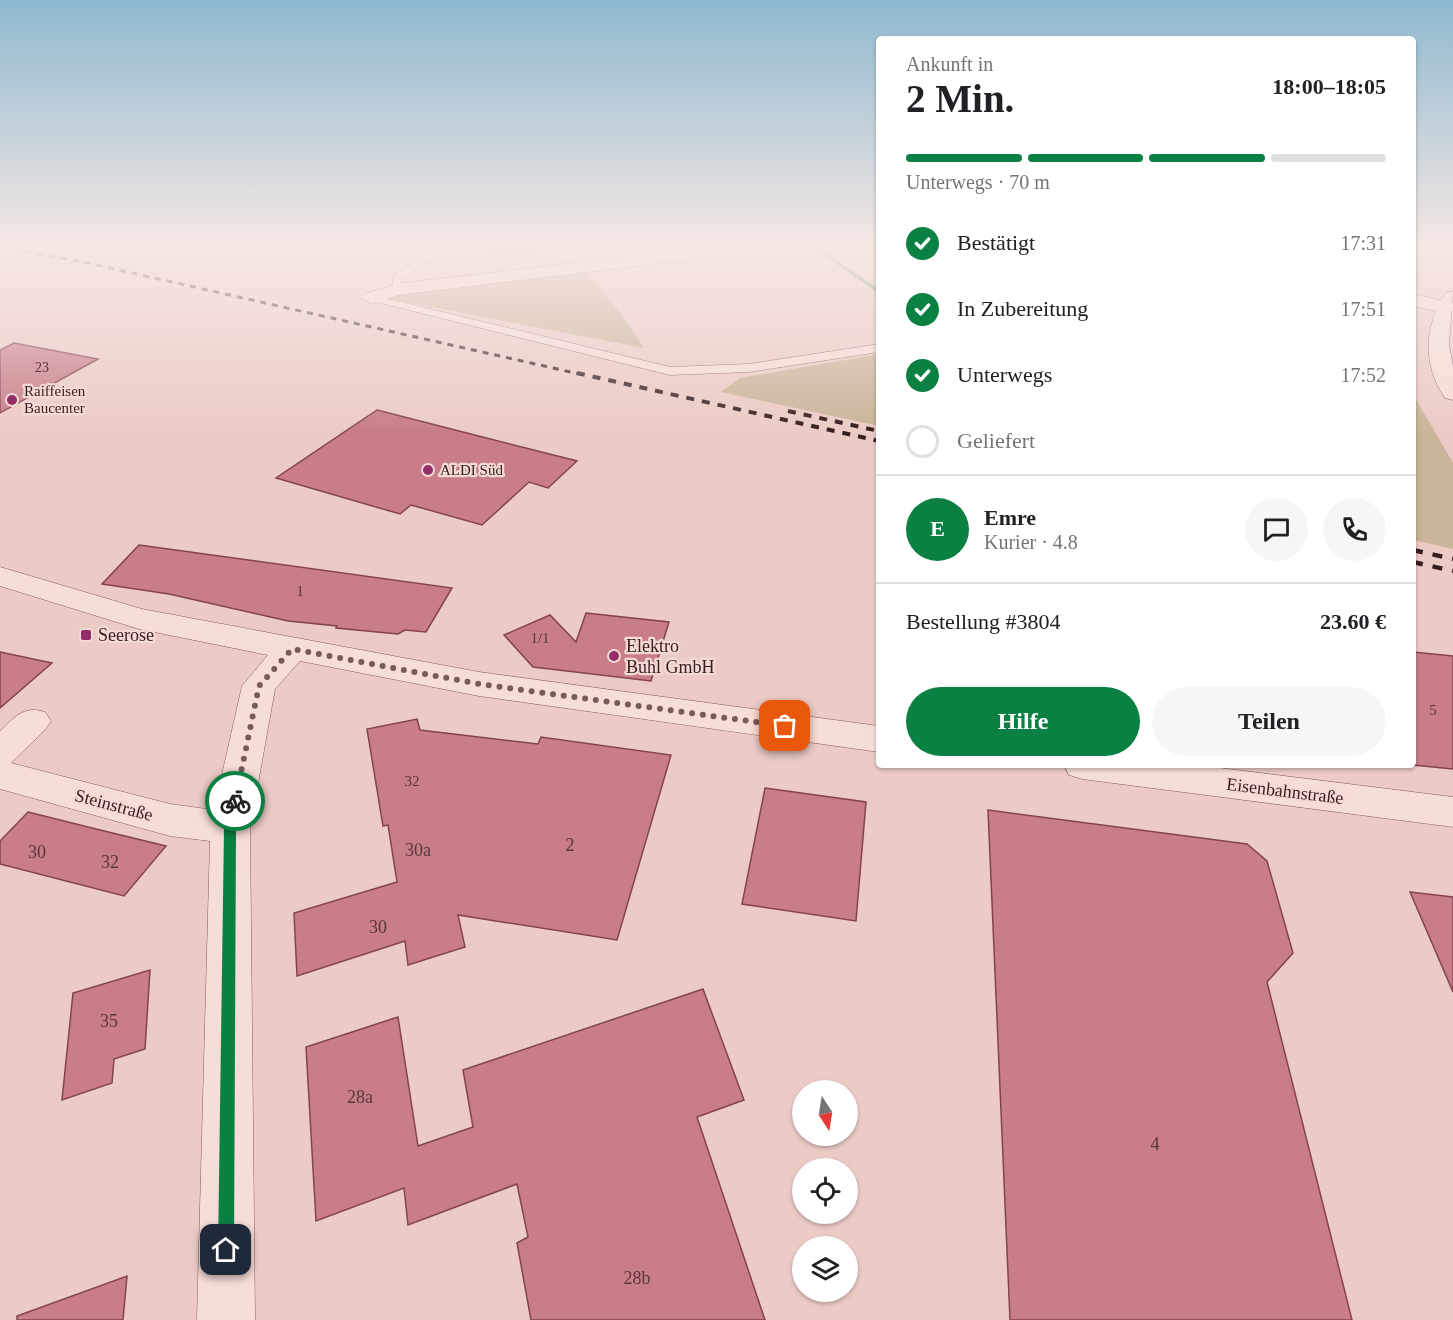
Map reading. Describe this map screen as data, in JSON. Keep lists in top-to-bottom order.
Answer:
{
  "streets": {
    "street": ["Eisenbahnstraße", "Steinstraße"]
  },
  "places": {
    "other": ["Raiffeisen Baucenter", "ALDI Süd", "Elektro Buhl GmbH"],
    "transit": ["Seerose"]
  },
  "house_numbers": [
    "23",
    "1",
    "1/1",
    "5",
    "32",
    "2",
    "30a",
    "30",
    "32",
    "30",
    "35",
    "28a",
    "4",
    "28b"
  ],
  "north": "bottom",
  "page": {
    "heading": ["2 Min.", "Ankunft in", "18:00–18:05"],
    "panel": [
      "Emre",
      "Kurier · 4.8",
      "Bestellung #3804",
      "23.60 €"
    ],
    "bar": "Unterwegs · 70 m",
    "list": [
      ["Bestätigt", "17:31"],
      ["In Zubereitung", "17:51"],
      ["Unterwegs", "17:52"],
      "Geliefert"
    ],
    "round": "E",
    "buttons": ["Hilfe", "Teilen"]
  }
}
